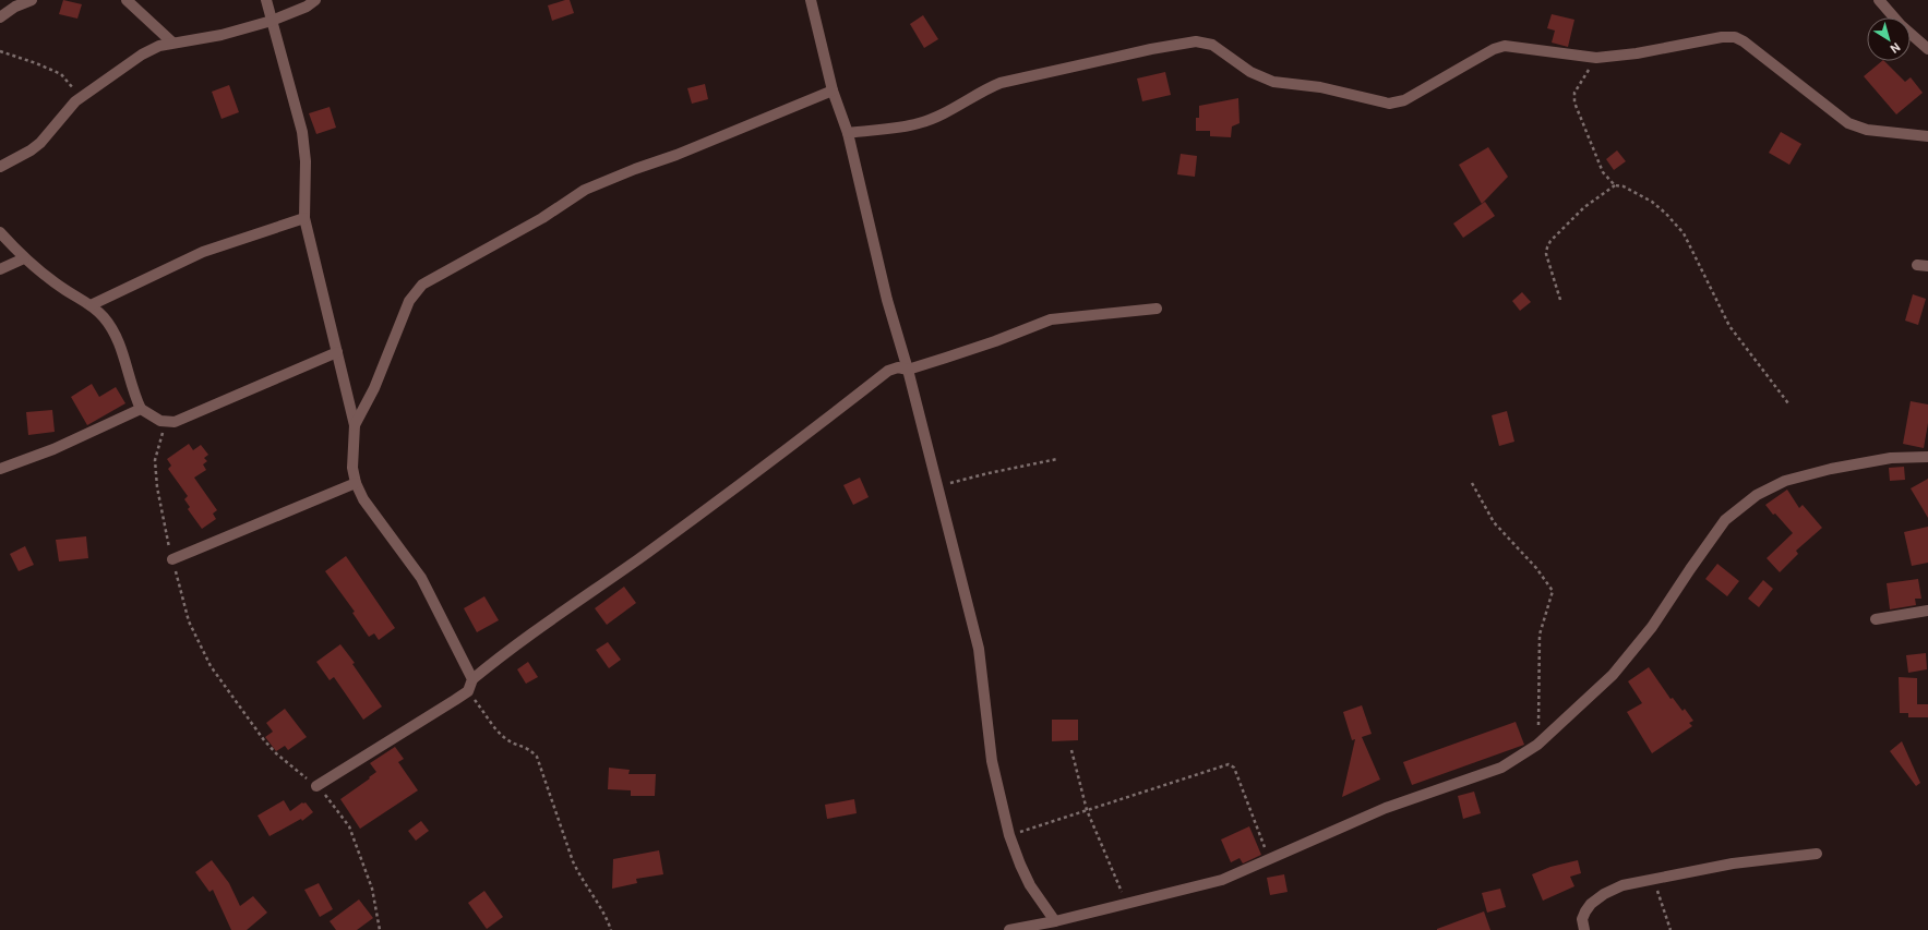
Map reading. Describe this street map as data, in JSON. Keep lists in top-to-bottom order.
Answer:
{
  "north": "bottom right"
}
